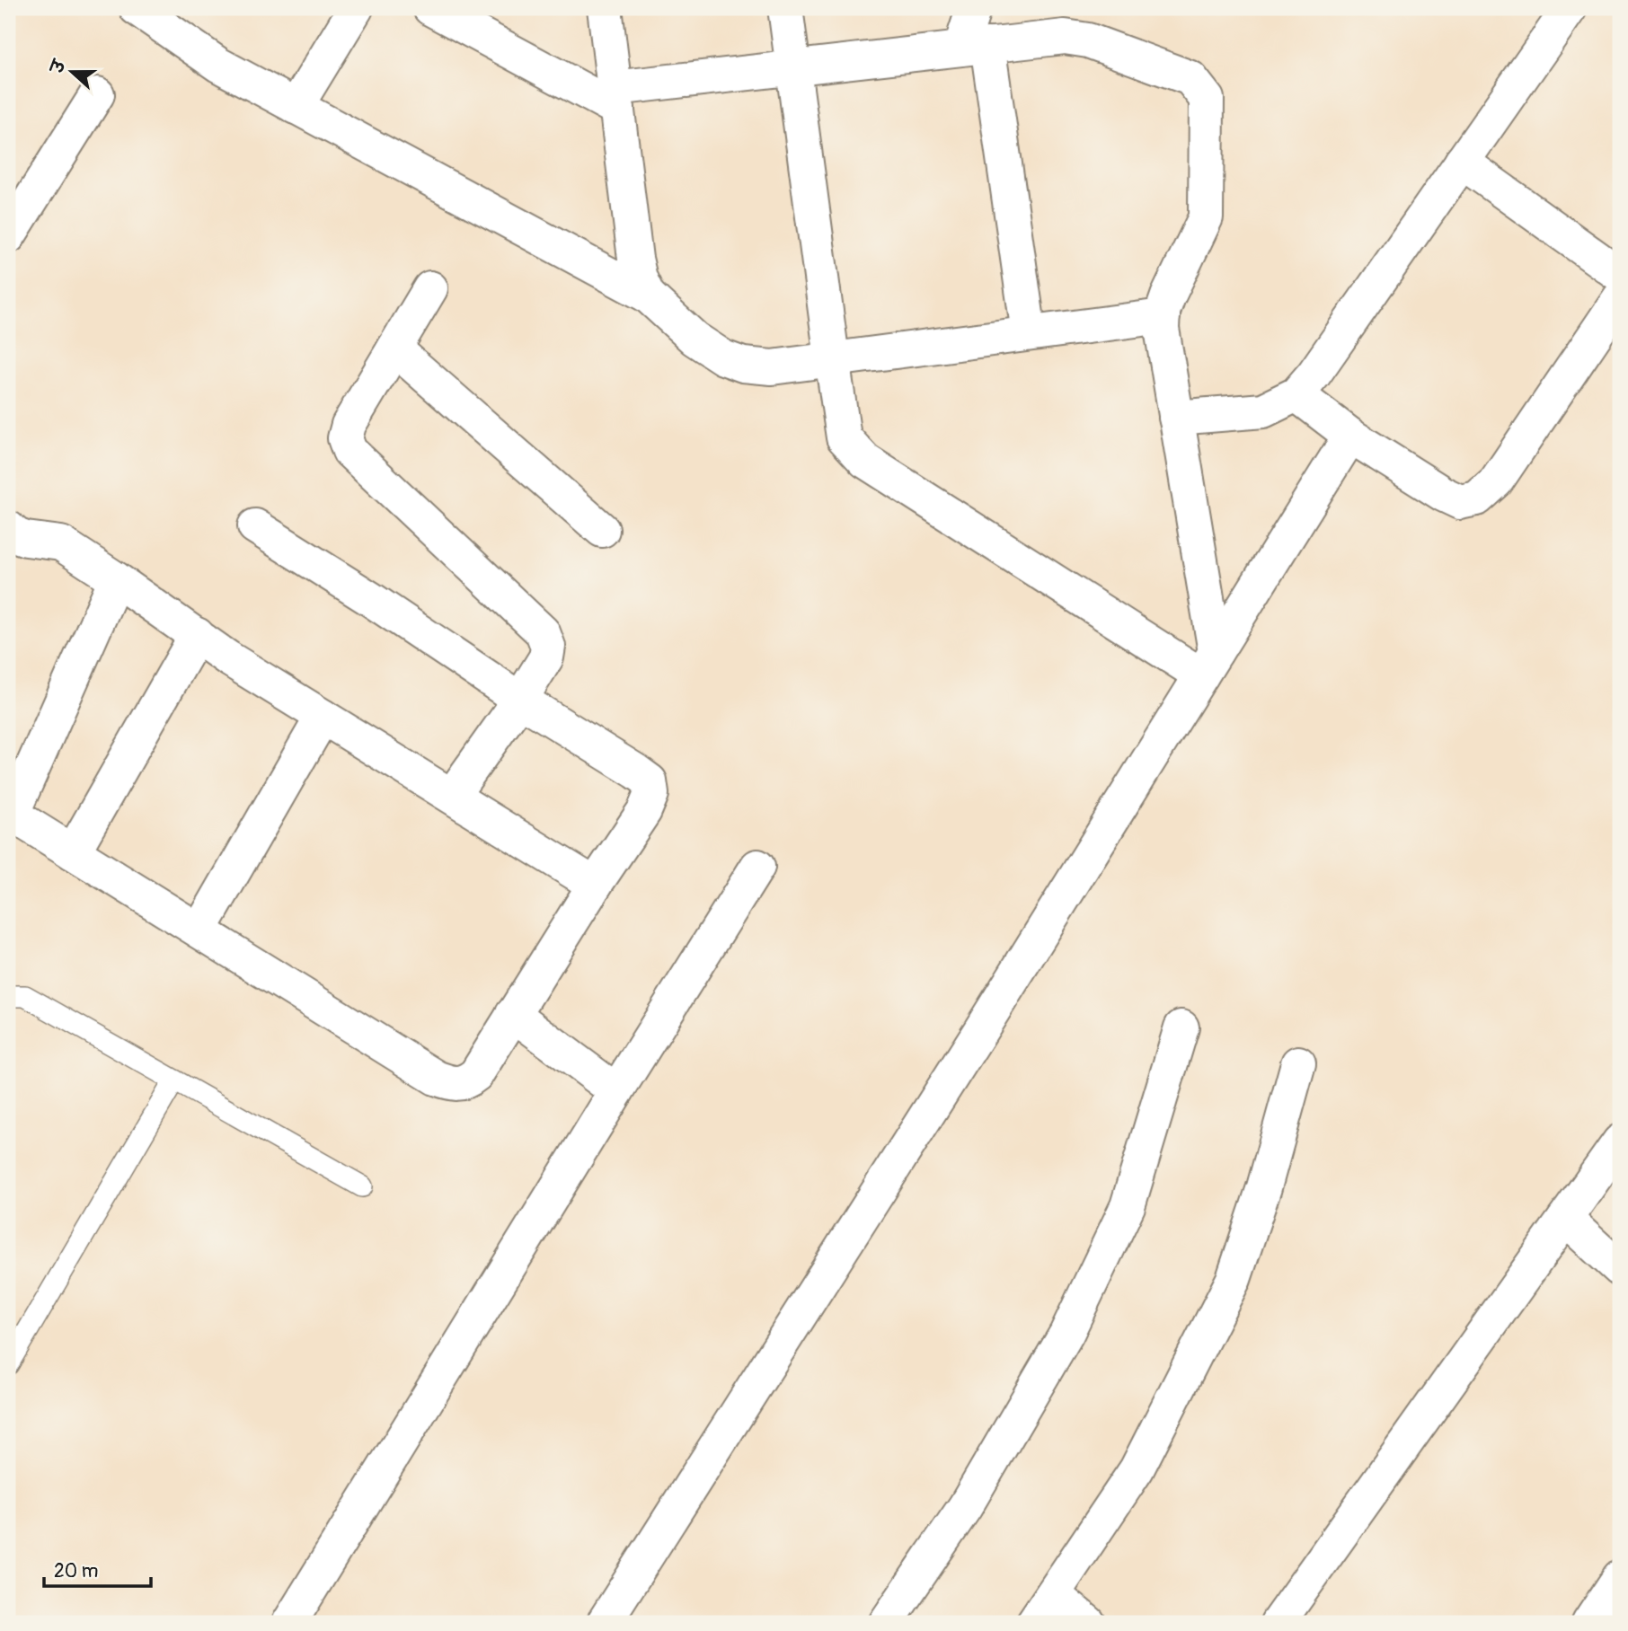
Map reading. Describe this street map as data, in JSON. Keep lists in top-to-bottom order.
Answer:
{
  "scale_bar": "20 m",
  "north": "left"
}
